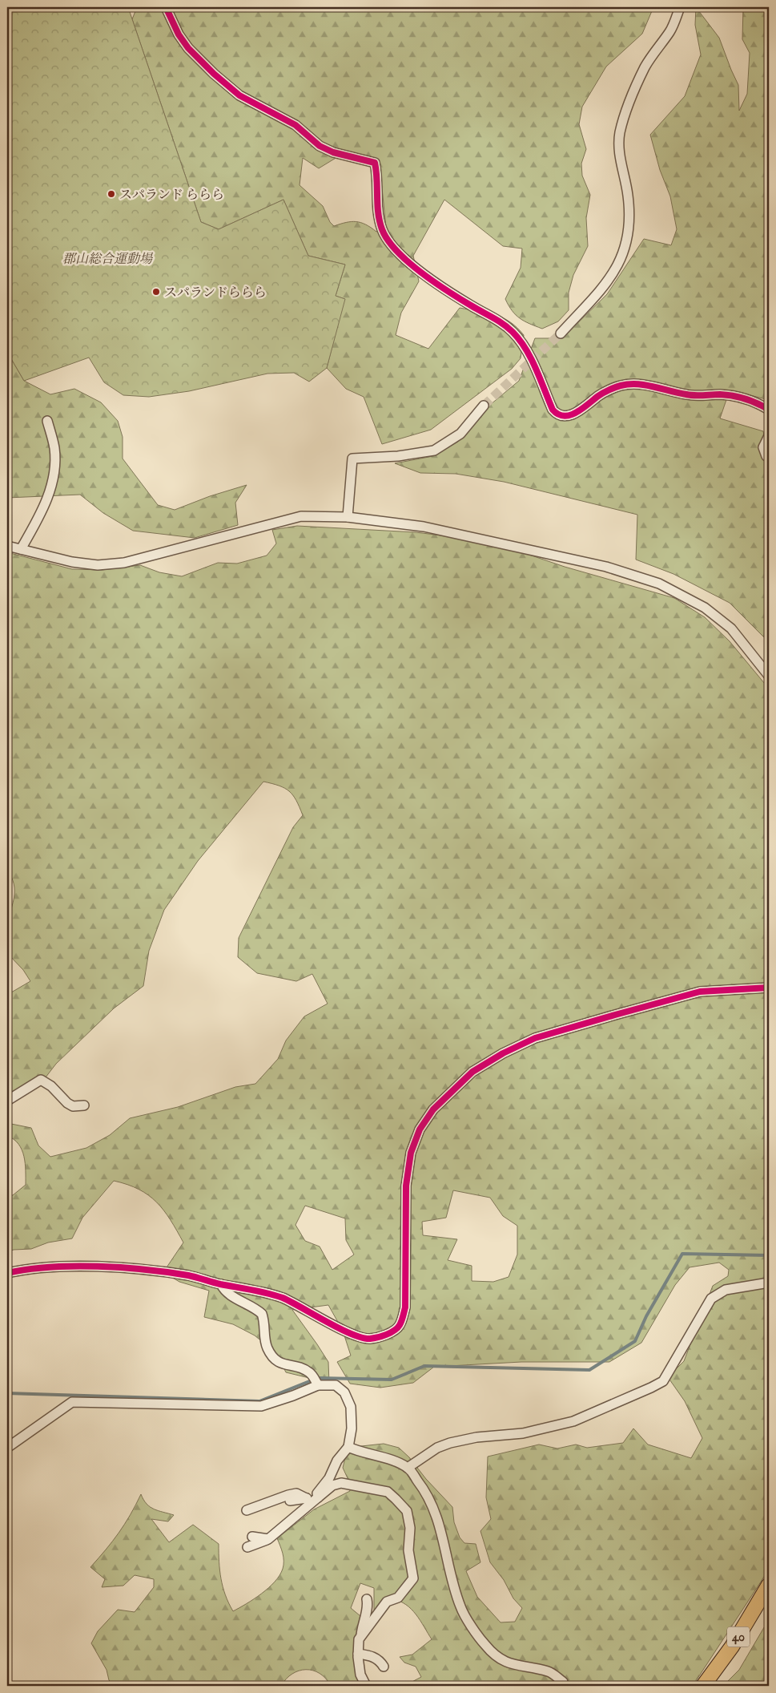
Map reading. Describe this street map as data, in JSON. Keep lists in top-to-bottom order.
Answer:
{
  "streets": {
    "main road": ["40"]
  },
  "parks": ["郡山総合運動場"],
  "places": ["スパランド ららら", "スパランドららら"]
}
